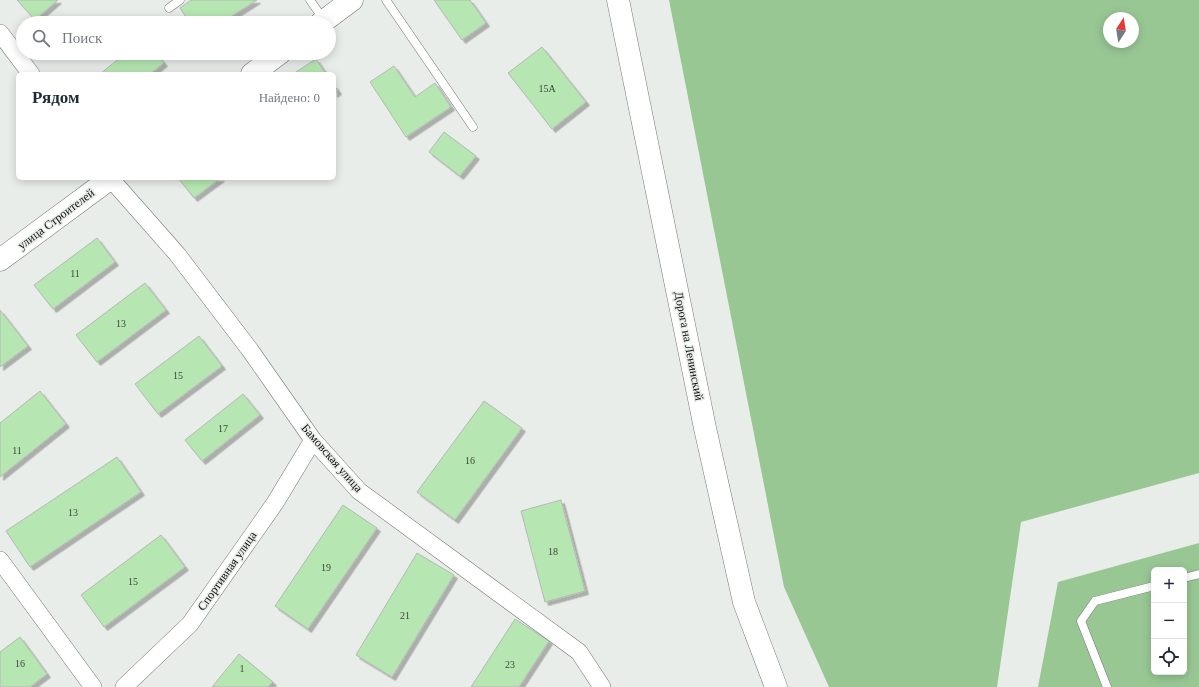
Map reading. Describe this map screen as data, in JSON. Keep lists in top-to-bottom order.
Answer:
{
  "streets": {
    "street": [
      "улица Строителей",
      "Дорога на Ленинский",
      "Бамовская улица",
      "Спортивная улица"
    ]
  },
  "crossings": [
    ["Бамовская улица", "Спортивная улица"]
  ],
  "house_numbers": [
    "15А",
    "11",
    "13",
    "15",
    "17",
    "11",
    "16",
    "13",
    "18",
    "19",
    "15",
    "21",
    "16",
    "23",
    "1"
  ],
  "north": "top",
  "page": {
    "search": "Поиск",
    "heading": ["Рядом", "Найдено: 0"],
    "map_buttons": ["+", "−"]
  }
}
